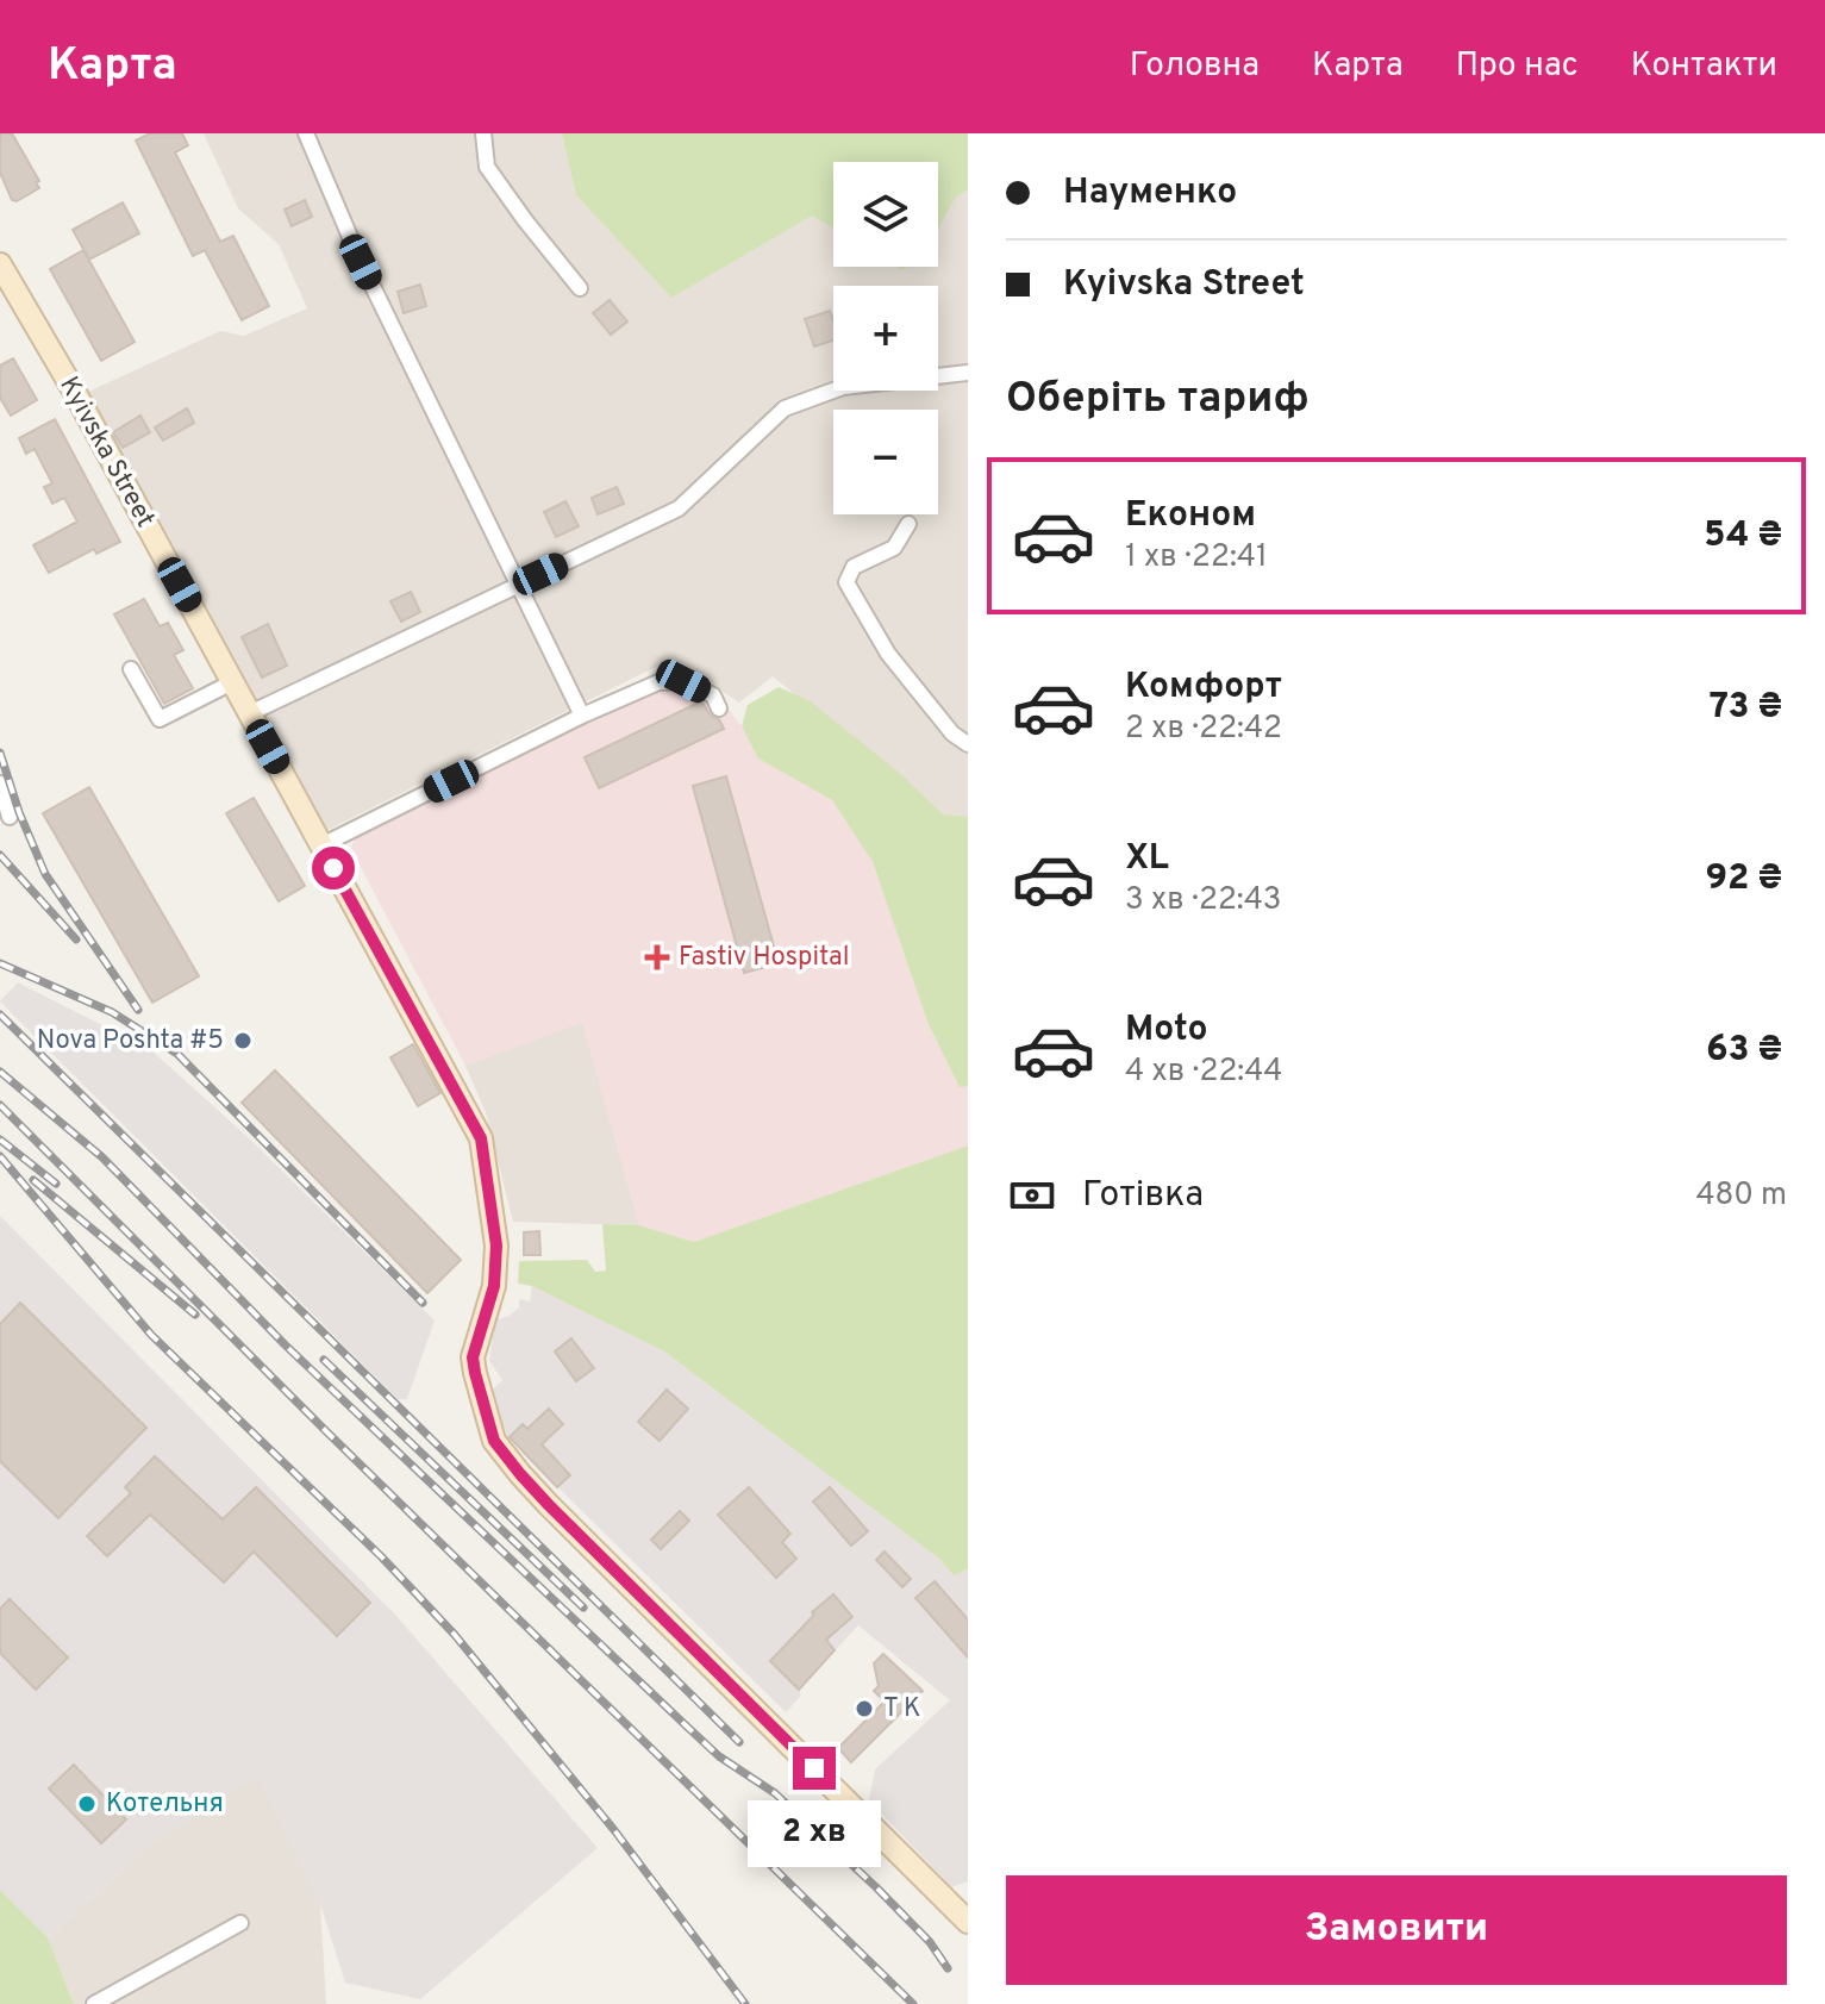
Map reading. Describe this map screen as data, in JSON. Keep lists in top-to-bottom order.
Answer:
{
  "streets": {
    "main road": ["Kyivska Street"]
  },
  "places": {
    "health": ["Fastiv Hospital"],
    "other": ["Nova Poshta #5", "Т К", "Котельня"]
  },
  "page": {
    "header": "Карта",
    "nav": [
      "Головна",
      "Карта",
      "Про нас",
      "Контакти"
    ],
    "banner": ["Науменко", "Kyivska Street"],
    "map_buttons": ["+", "−"],
    "heading": "Оберіть тариф",
    "list": [
      {
        "name": "Економ",
        "note": "1 хв · 22:41",
        "value": "54 ₴"
      },
      {
        "name": "Комфорт",
        "note": "2 хв · 22:42",
        "value": "73 ₴"
      },
      {
        "name": "XL",
        "note": "3 хв · 22:43",
        "value": "92 ₴"
      },
      {
        "name": "Moto",
        "note": "4 хв · 22:44",
        "value": "63 ₴"
      }
    ],
    "pay": ["Готівка", "480 m"],
    "bubble": "2 хв",
    "buttons": "Замовити"
  }
}
